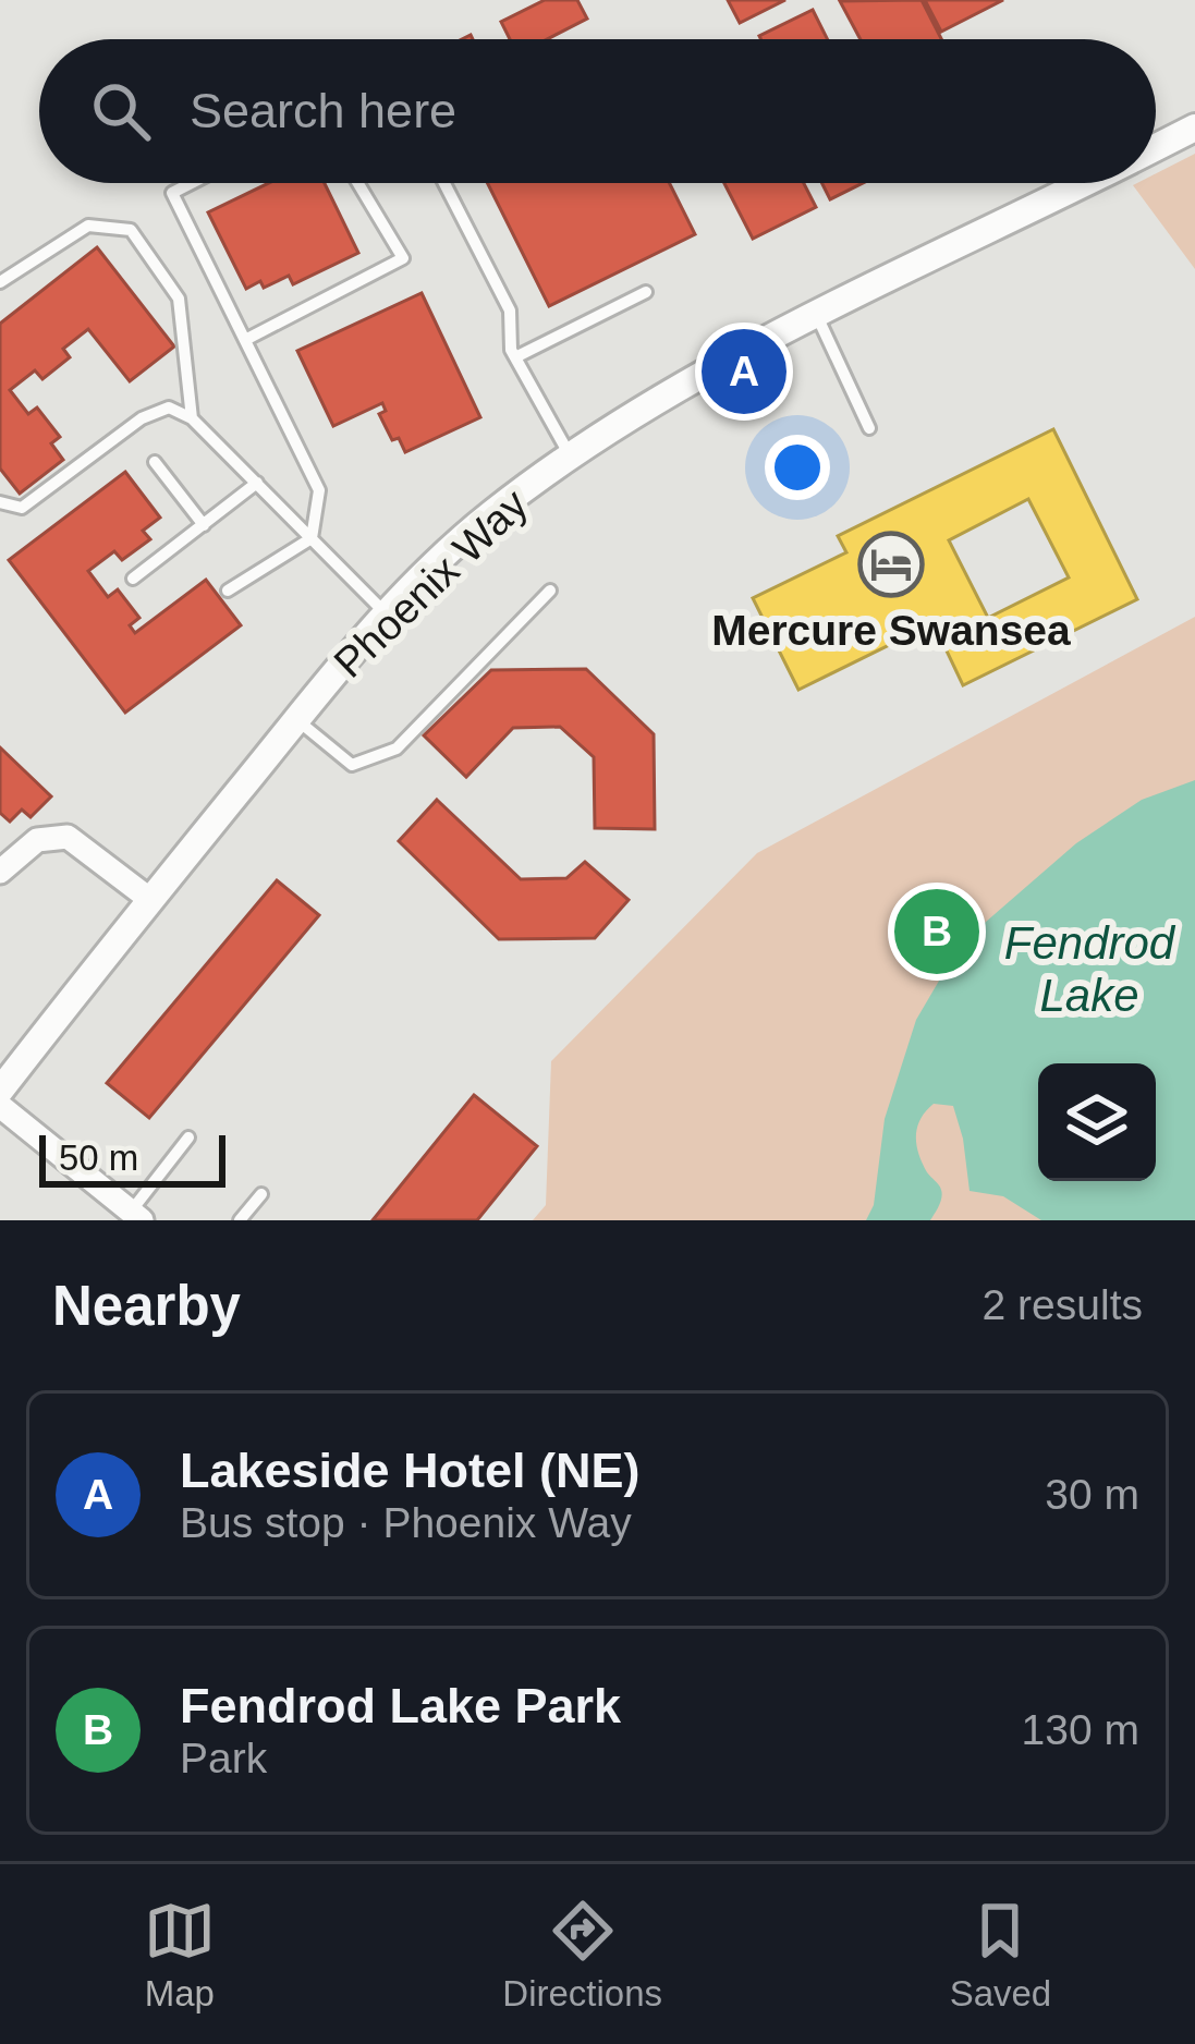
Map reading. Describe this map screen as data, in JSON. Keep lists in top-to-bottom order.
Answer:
{
  "streets": {
    "street": ["Phoenix Way"]
  },
  "water": ["Fendrod Lake"],
  "places": {
    "hotel": ["Mercure Swansea"]
  },
  "scale_bar": "50 m",
  "page": {
    "search": "Search here",
    "pins": ["A", "B"],
    "scale": "50 m",
    "heading": ["Nearby", "2 results"],
    "list": [
      {
        "mark": "A",
        "name": "Lakeside Hotel (NE)",
        "note": "Bus stop · Phoenix Way",
        "value": "30 m"
      },
      {
        "mark": "B",
        "name": "Fendrod Lake Park",
        "note": "Park",
        "value": "130 m"
      }
    ],
    "nav": ["Map", "Directions", "Saved"]
  }
}
